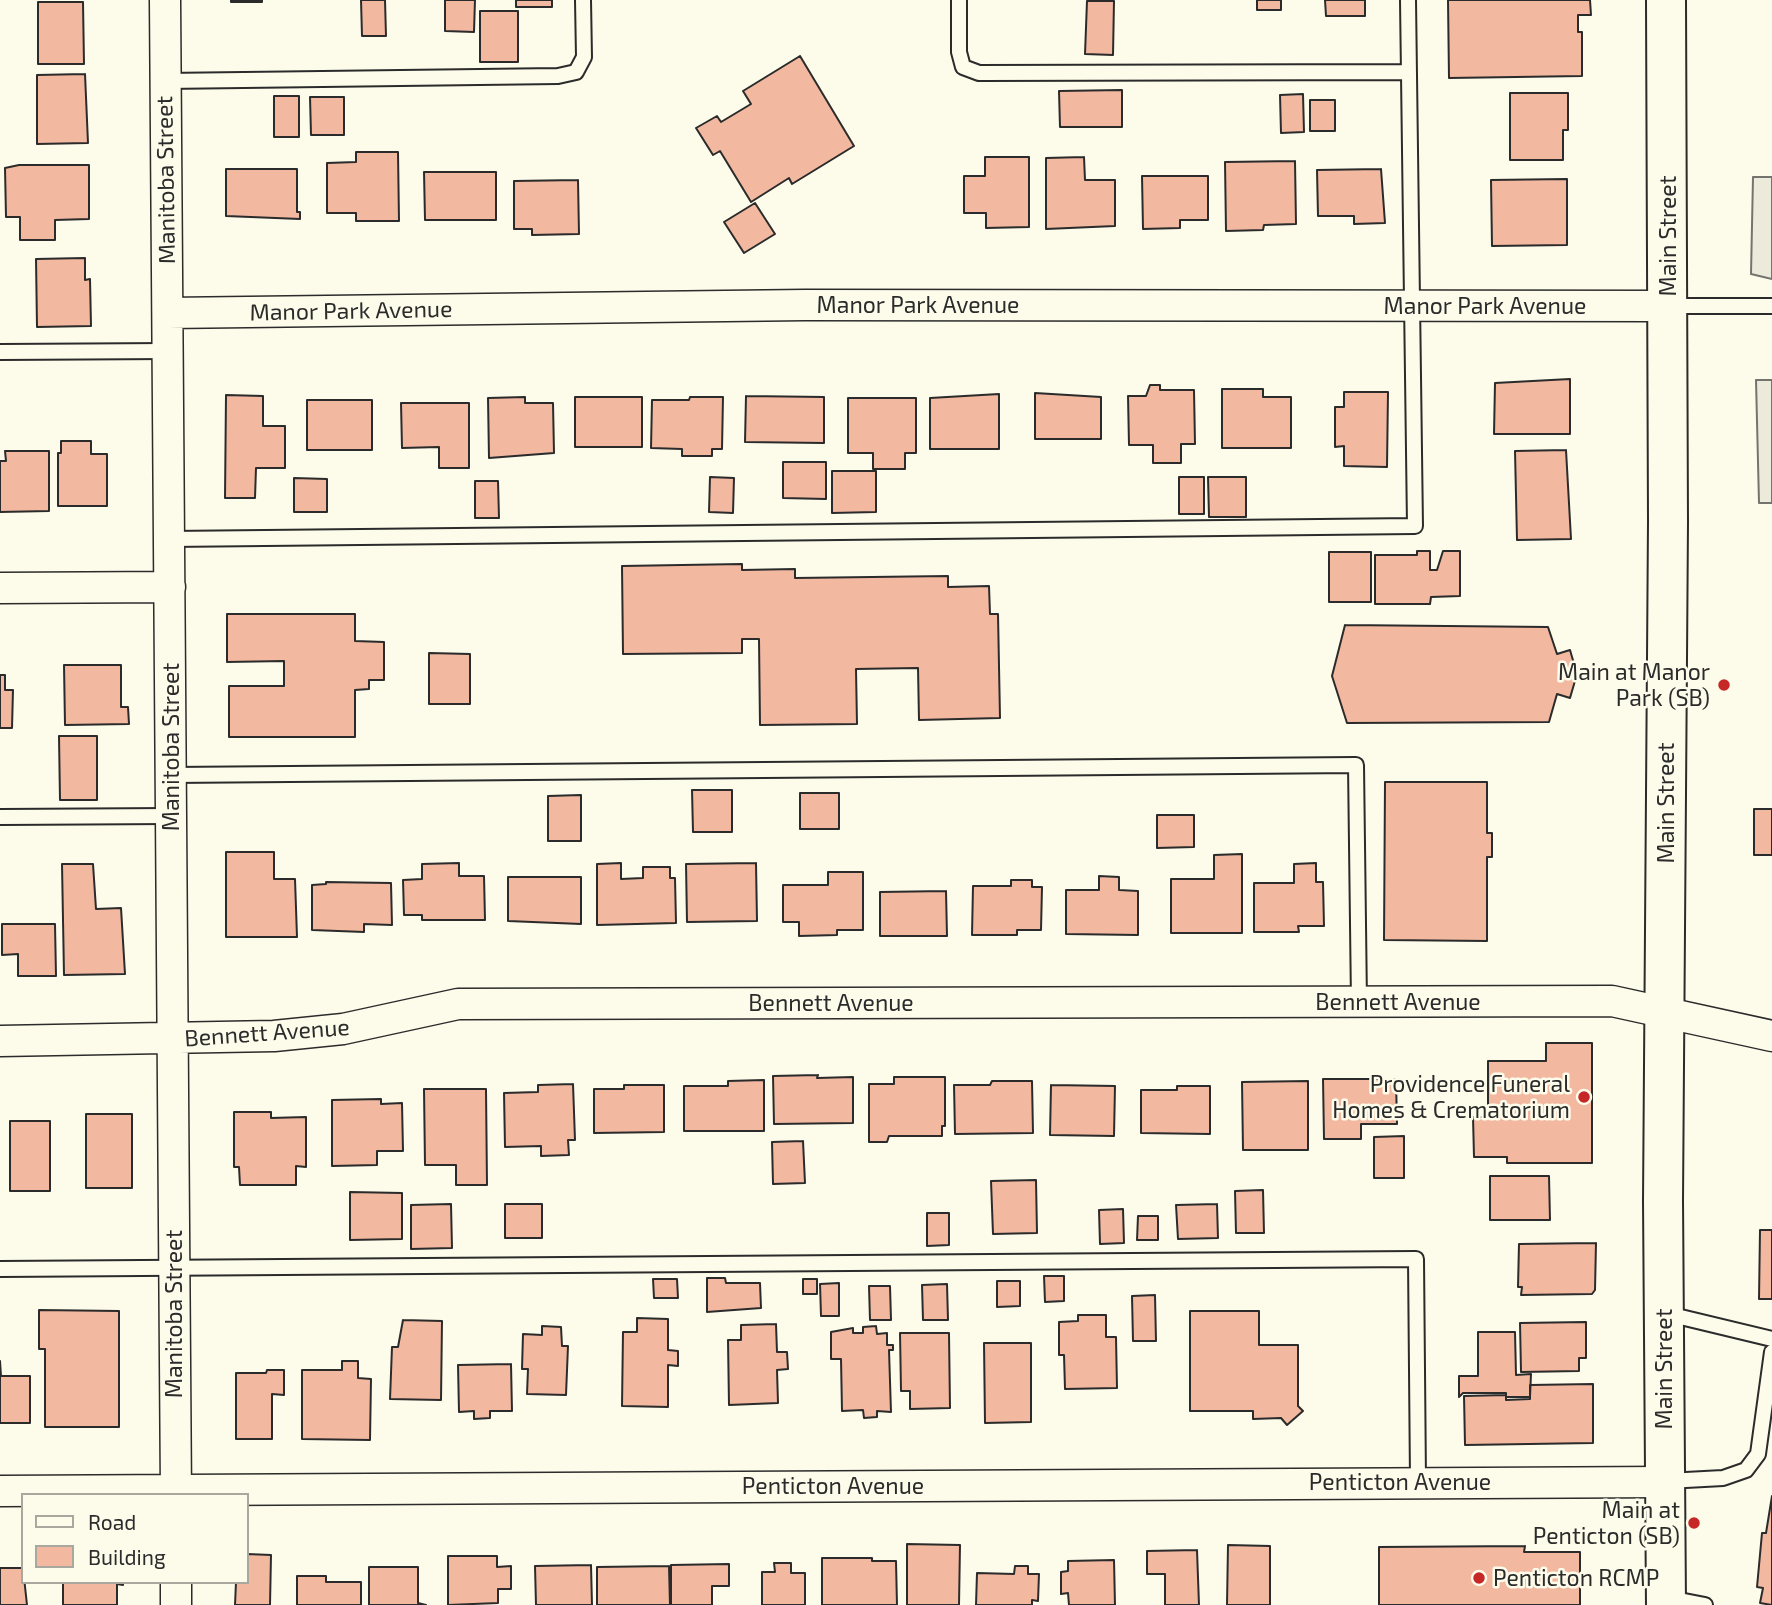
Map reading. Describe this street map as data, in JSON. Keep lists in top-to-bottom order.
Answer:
{
  "streets": {
    "main road": ["Main Street"],
    "street": [
      "Manitoba Street",
      "Manor Park Avenue",
      "Bennett Avenue",
      "Penticton Avenue"
    ]
  },
  "crossings": [
    ["Manitoba Street", "Manor Park Avenue"],
    ["Manitoba Street", "Bennett Avenue"],
    ["Manitoba Street", "Penticton Avenue"],
    ["Main Street", "Manor Park Avenue"],
    ["Main Street", "Bennett Avenue"],
    ["Main Street", "Penticton Avenue"]
  ],
  "places": [
    "Main at Manor Park (SB)",
    "Providence Funeral Homes & Crematorium",
    "Main at Penticton (SB)",
    "Penticton RCMP"
  ],
  "legend": ["Road", "Building"]
}
